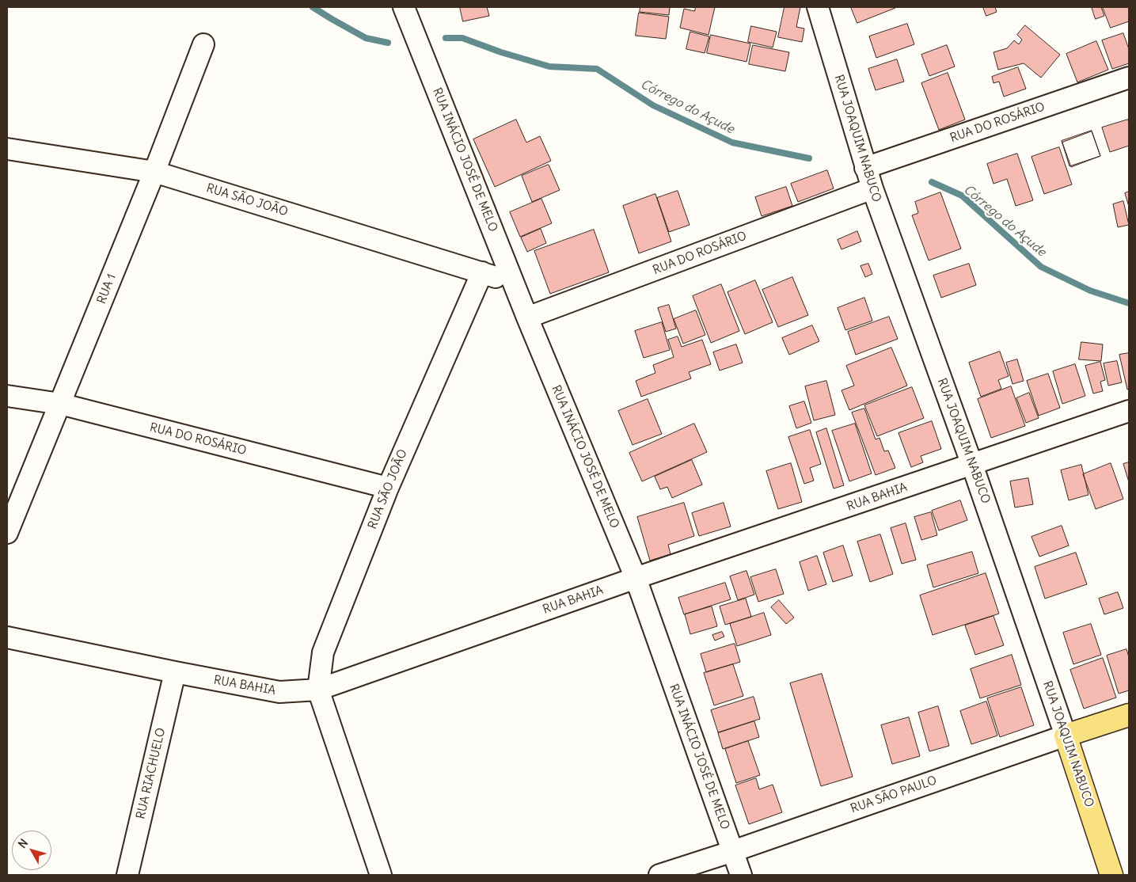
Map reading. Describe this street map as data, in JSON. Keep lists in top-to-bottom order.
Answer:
{
  "streets": {
    "main road": ["RUA JOAQUIM NABUCO", "RUA SÃO PAULO"],
    "street": [
      "RUA DO ROSÁRIO",
      "RUA INÁCIO JOSÉ DE MELO",
      "RUA SÃO JOÃO",
      "RUA 1",
      "RUA BAHIA",
      "RUA RIACHUELO"
    ]
  },
  "crossings": [
    ["RUA DO ROSÁRIO", "RUA JOAQUIM NABUCO"],
    ["RUA DO ROSÁRIO", "RUA INÁCIO JOSÉ DE MELO"],
    ["RUA DO ROSÁRIO", "RUA SÃO JOÃO"],
    ["RUA DO ROSÁRIO", "RUA 1"],
    ["RUA JOAQUIM NABUCO", "RUA BAHIA"],
    ["RUA JOAQUIM NABUCO", "RUA SÃO PAULO"],
    ["RUA INÁCIO JOSÉ DE MELO", "RUA SÃO JOÃO"],
    ["RUA INÁCIO JOSÉ DE MELO", "RUA BAHIA"],
    ["RUA INÁCIO JOSÉ DE MELO", "RUA SÃO PAULO"],
    ["RUA SÃO JOÃO", "RUA 1"],
    ["RUA SÃO JOÃO", "RUA BAHIA"],
    ["RUA BAHIA", "RUA RIACHUELO"]
  ],
  "water": ["Córrego do Açude"],
  "north": "top left"
}
